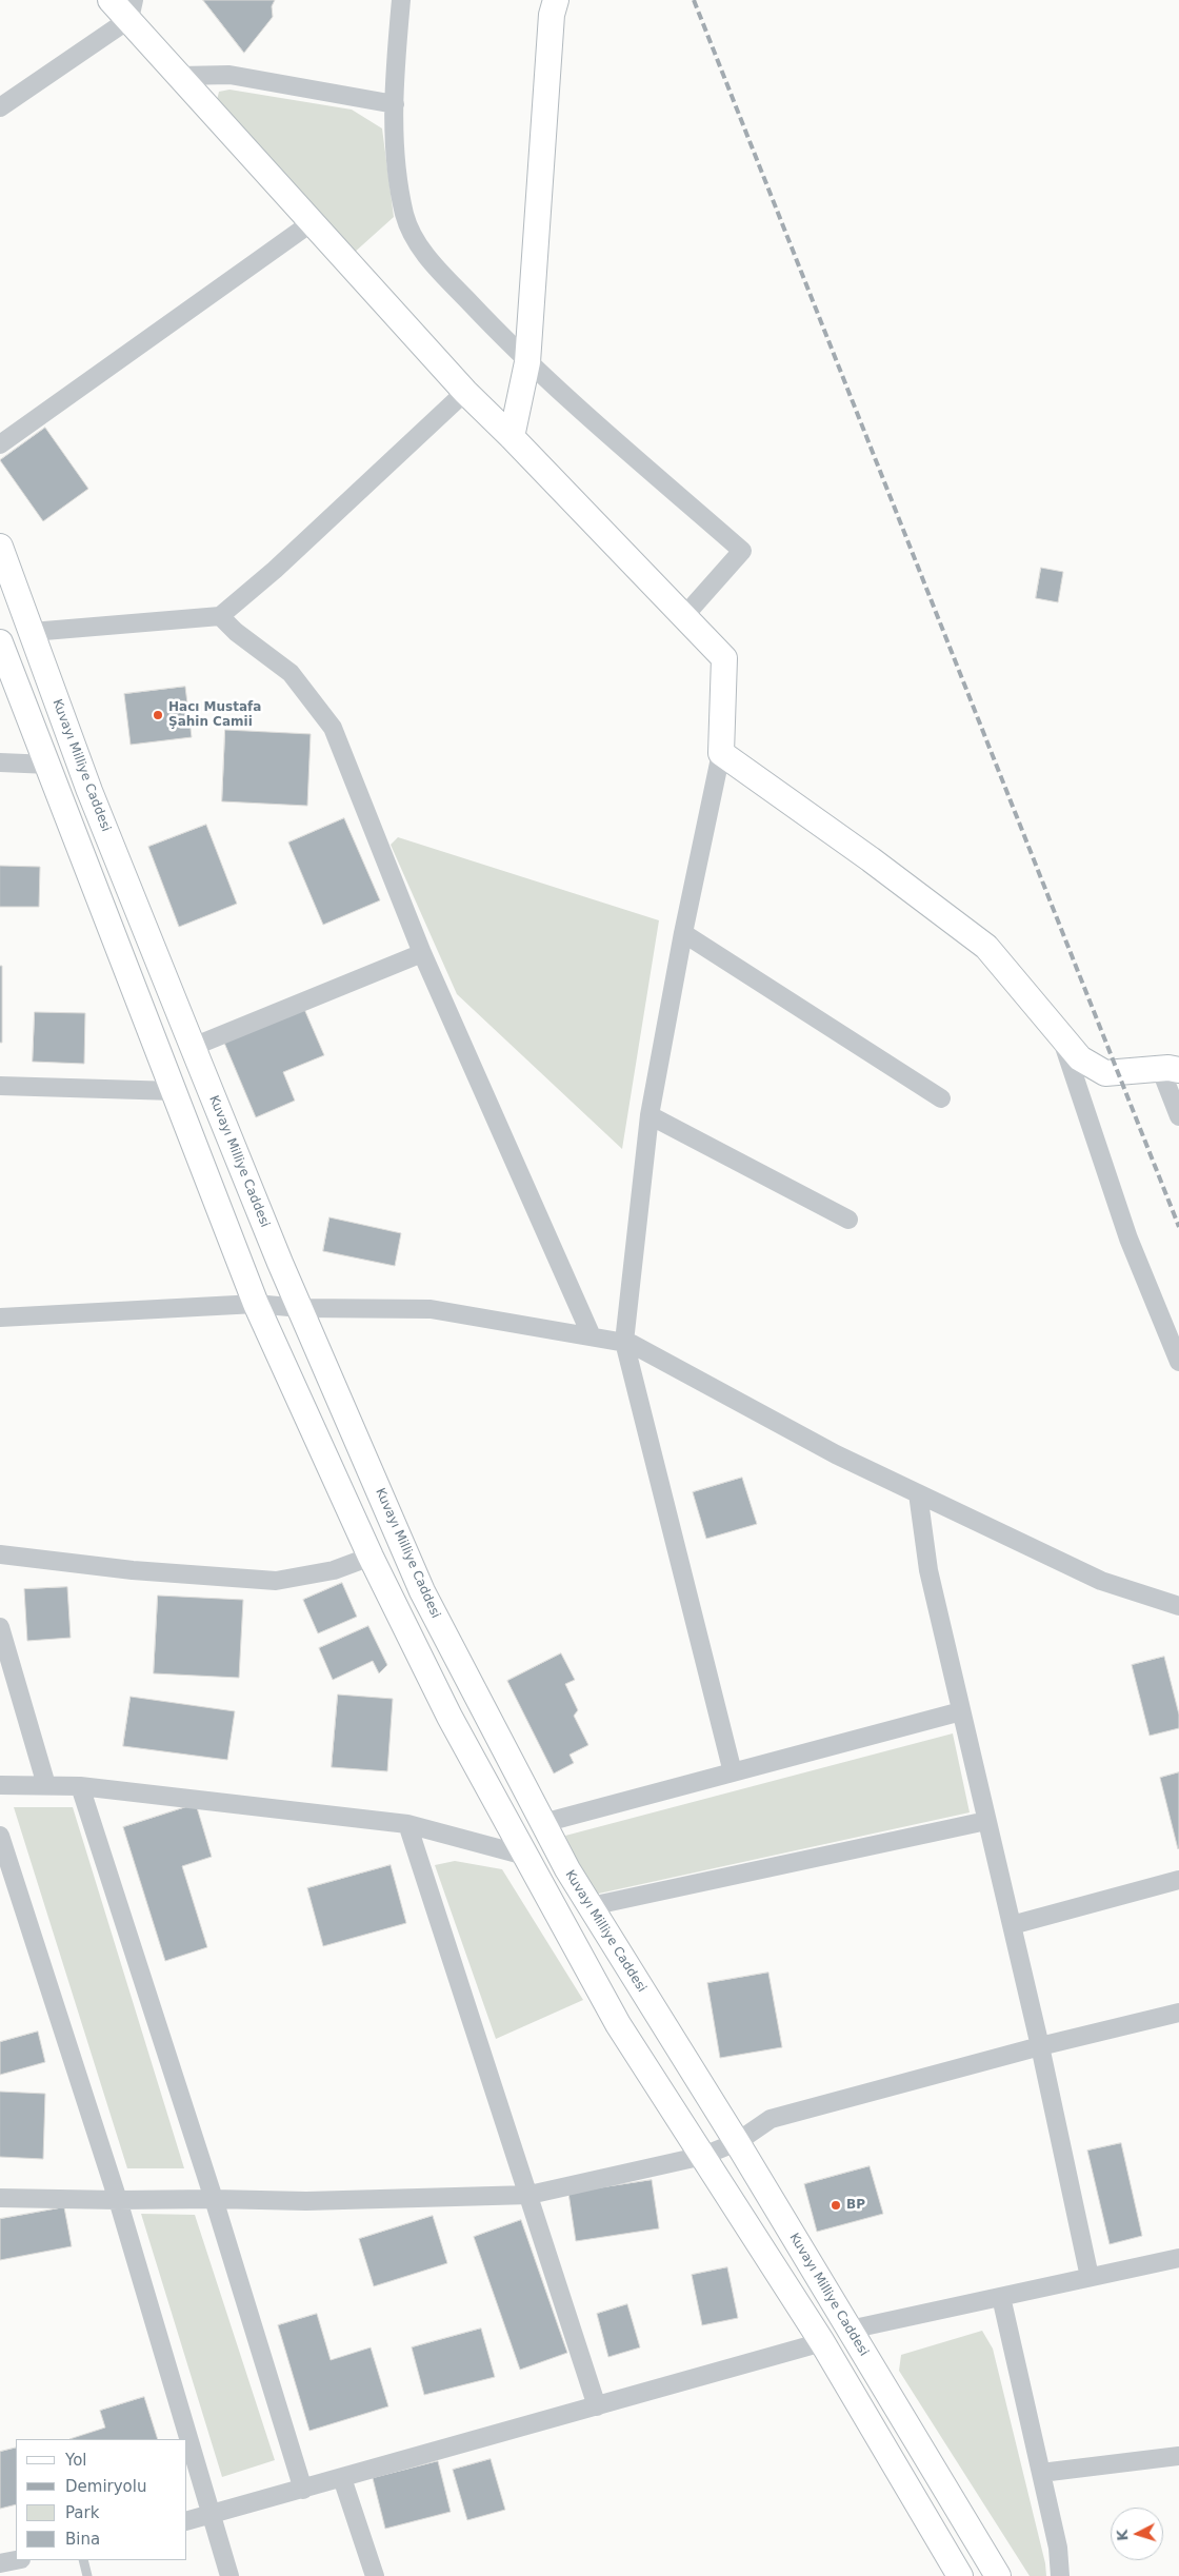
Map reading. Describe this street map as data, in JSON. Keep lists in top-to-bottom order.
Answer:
{
  "streets": {
    "main road": ["Kuvayı Milliye Caddesi"]
  },
  "places": ["Hacı Mustafa Şahin Camii", "BP"],
  "legend": [
    "Yol",
    "Demiryolu",
    "Park",
    "Bina"
  ],
  "north": "left"
}
